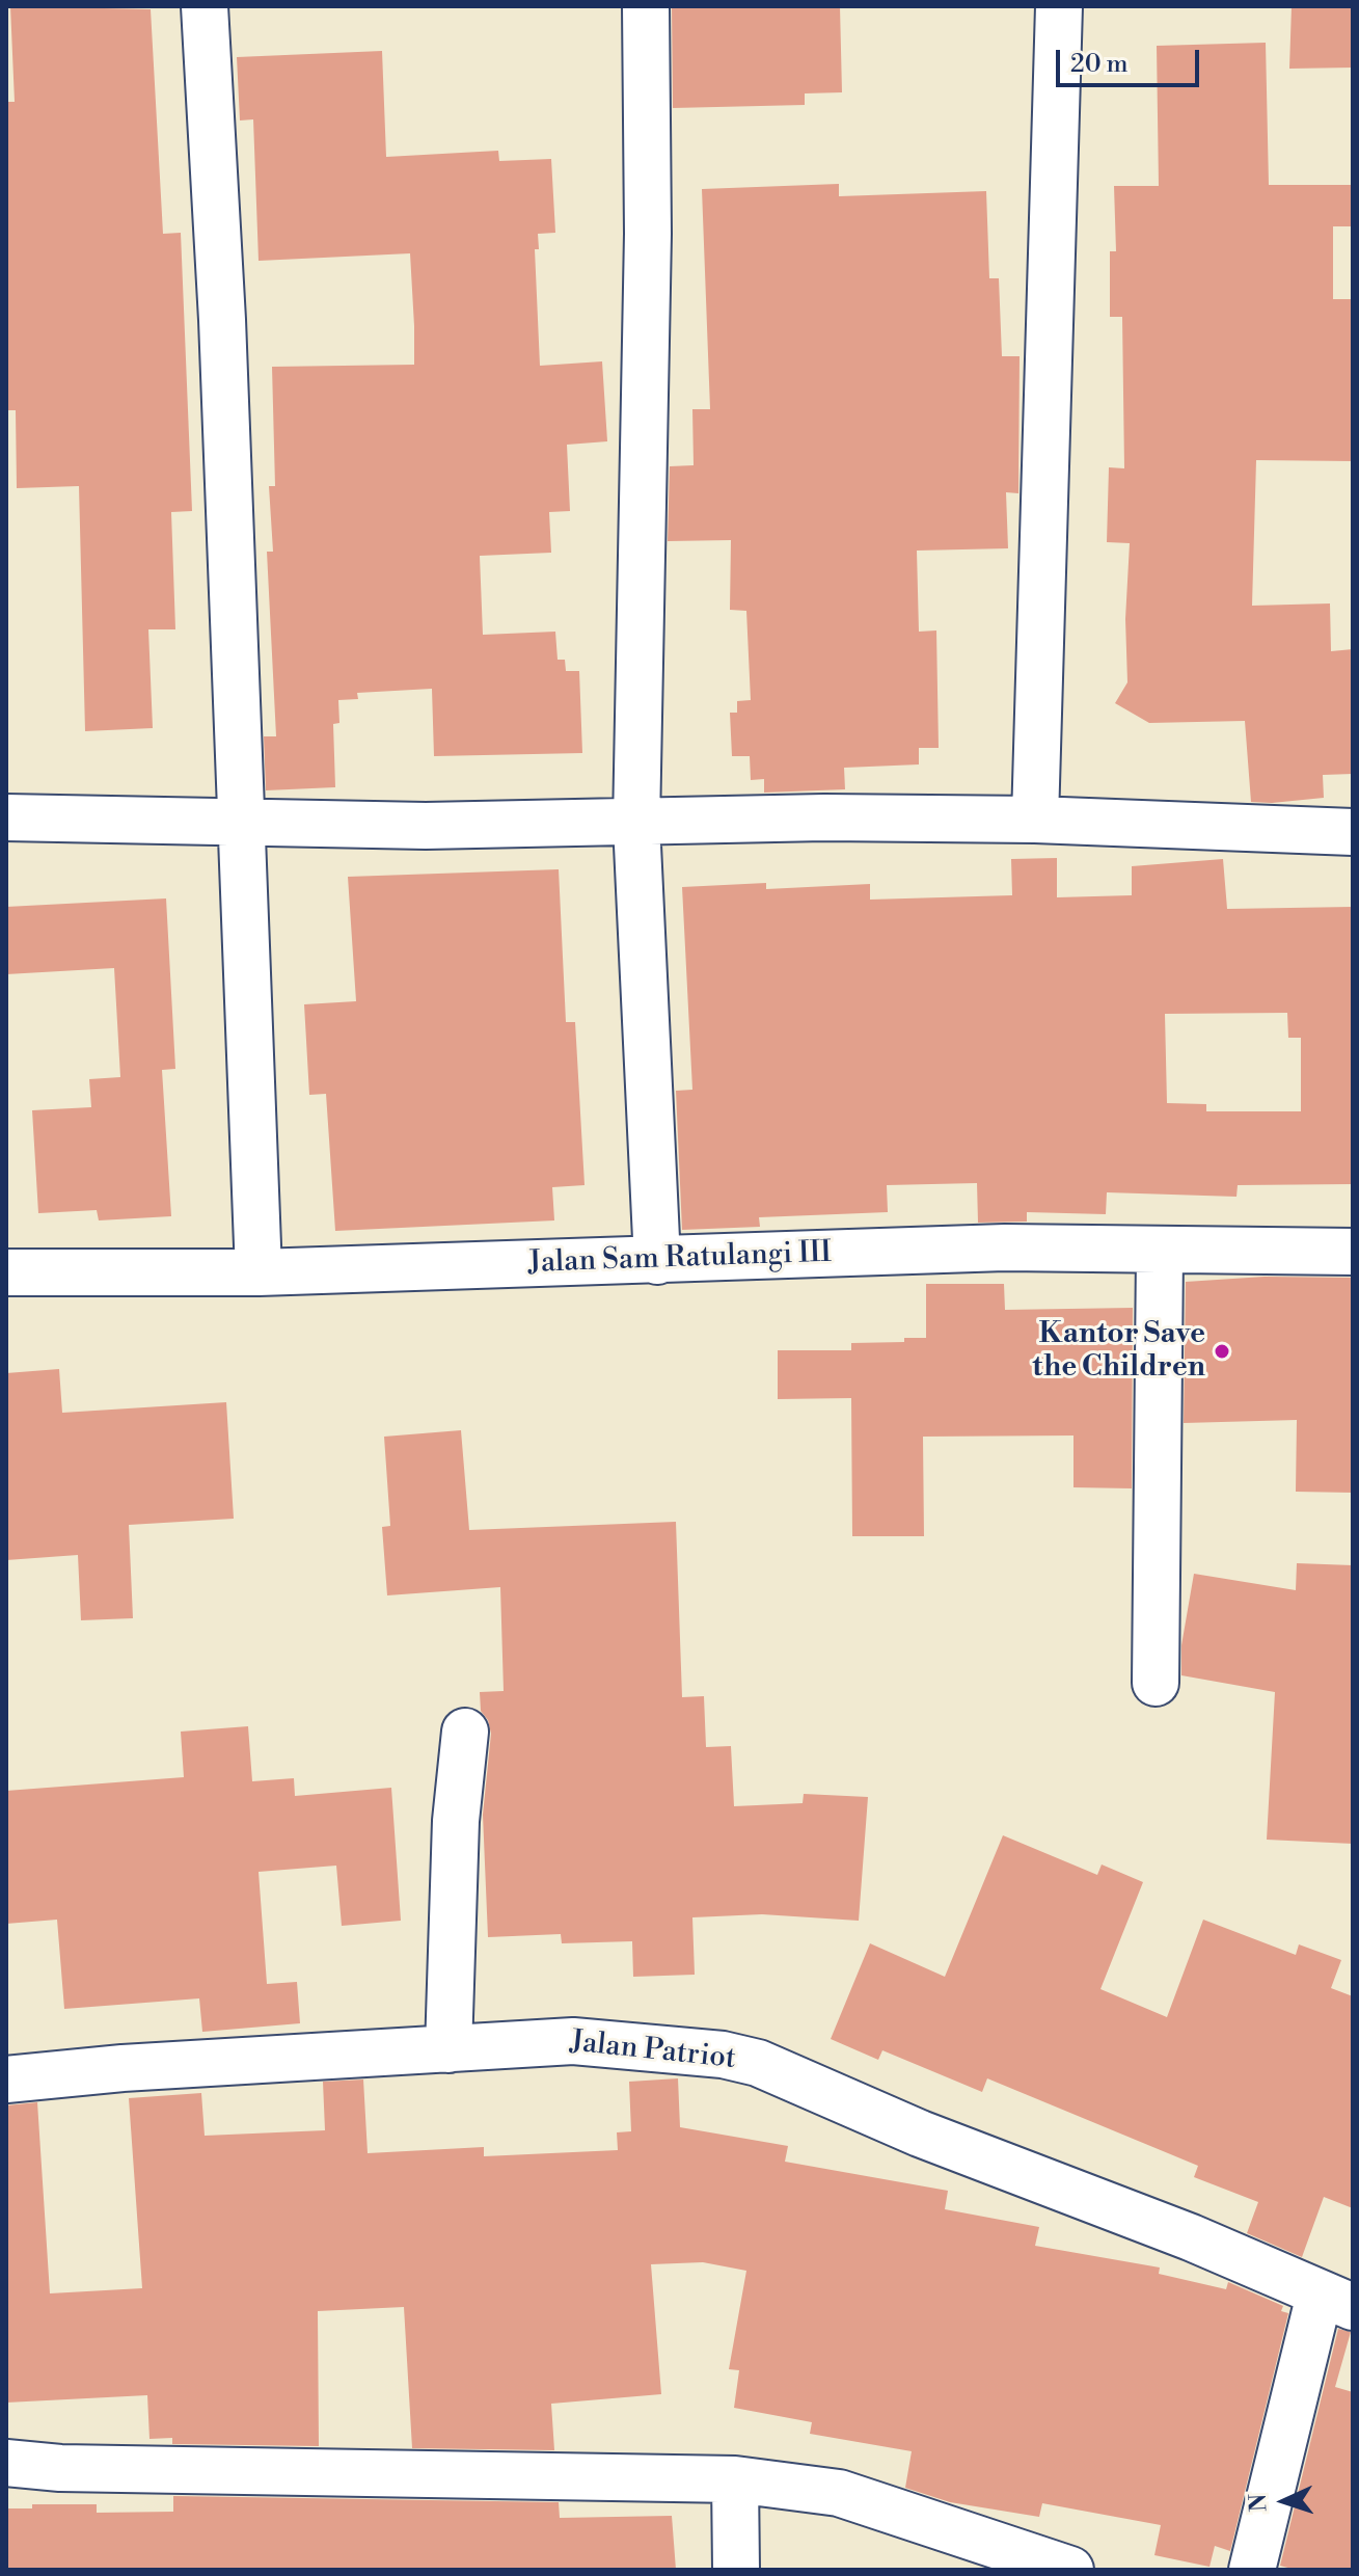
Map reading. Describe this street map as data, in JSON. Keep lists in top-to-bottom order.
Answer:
{
  "streets": {
    "street": ["Jalan Sam Ratulangi III", "Jalan Patriot"]
  },
  "places": ["Kantor Save the Children"],
  "scale_bar": "20 m",
  "north": "left"
}
